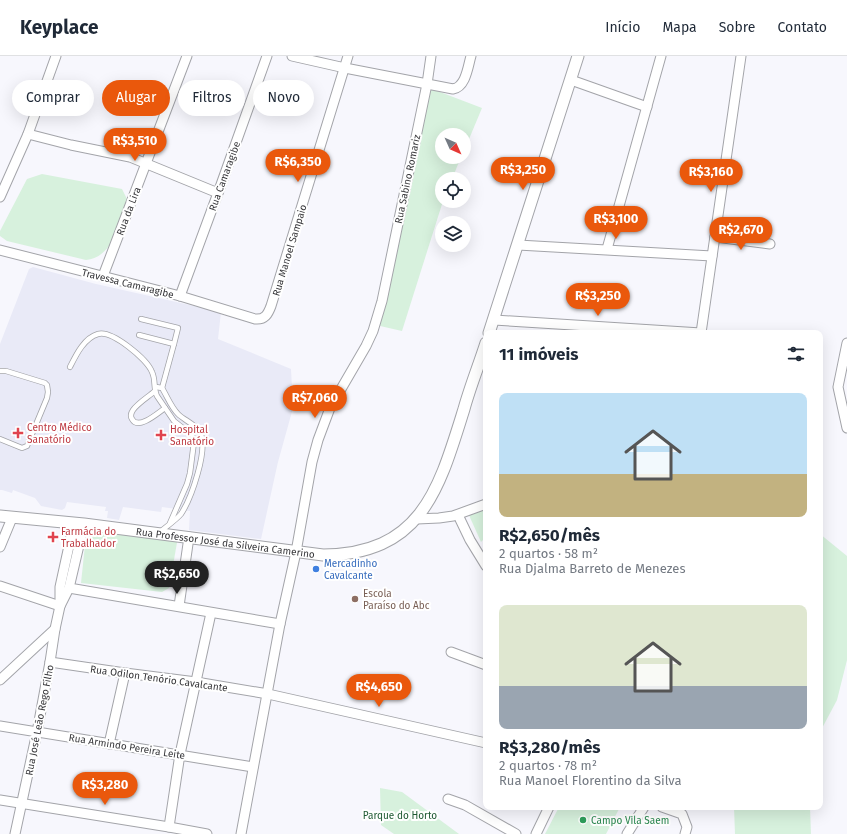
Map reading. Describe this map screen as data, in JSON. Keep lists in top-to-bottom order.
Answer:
{
  "streets": {
    "street": [
      "Rua Camaragibe",
      "Rua Sabino Romariz",
      "Rua da Lira",
      "Rua Manoel Sampaio",
      "Travessa Camaragibe",
      "Rua Professor José da Silveira Camerino",
      "Rua Odilon Tenório Cavalcante",
      "Rua José Leão Rego Filho",
      "Rua Armindo Pereira Leite"
    ]
  },
  "crossings": [
    ["Rua Camaragibe", "Travessa Camaragibe"],
    ["Rua Sabino Romariz", "Rua Professor José da Silveira Camerino"],
    ["Rua Sabino Romariz", "Rua Odilon Tenório Cavalcante"],
    ["Rua Sabino Romariz", "Rua Armindo Pereira Leite"],
    ["Rua da Lira", "Travessa Camaragibe"],
    ["Rua Manoel Sampaio", "Travessa Camaragibe"],
    ["Rua Professor José da Silveira Camerino", "Rua José Leão Rego Filho"],
    ["Rua Odilon Tenório Cavalcante", "Rua José Leão Rego Filho"],
    ["Rua José Leão Rego Filho", "Rua Armindo Pereira Leite"]
  ],
  "parks": ["Parque do Horto"],
  "places": {
    "health": ["Centro Médico Sanatório", "Hospital Sanatório", "Farmácia do Trabalhador"],
    "other": ["Mercadinho Cavalcante", "Escola Paraíso do Abc", "Campo Vila Saem"]
  },
  "north": "bottom right",
  "page": {
    "header": "Keyplace",
    "nav": [
      "Início",
      "Mapa",
      "Sobre",
      "Contato"
    ],
    "chip": [
      "Comprar",
      "Alugar",
      "Filtros",
      "Novo"
    ],
    "price": [
      "R$3,510",
      "R$6,350",
      "R$3,250",
      "R$3,160",
      "R$3,100",
      "R$2,670",
      "R$3,250",
      "R$7,060",
      "R$2,650",
      "R$4,650",
      "R$3,280"
    ],
    "heading": "11 imóveis",
    "list": [
      {
        "name": "R$2,650/mês",
        "note": "2 quartos · 58 m² · Rua Djalma Barreto de Menezes"
      },
      {
        "name": "R$3,280/mês",
        "note": "2 quartos · 78 m² · Rua Manoel Florentino da Silva"
      }
    ]
  }
}
